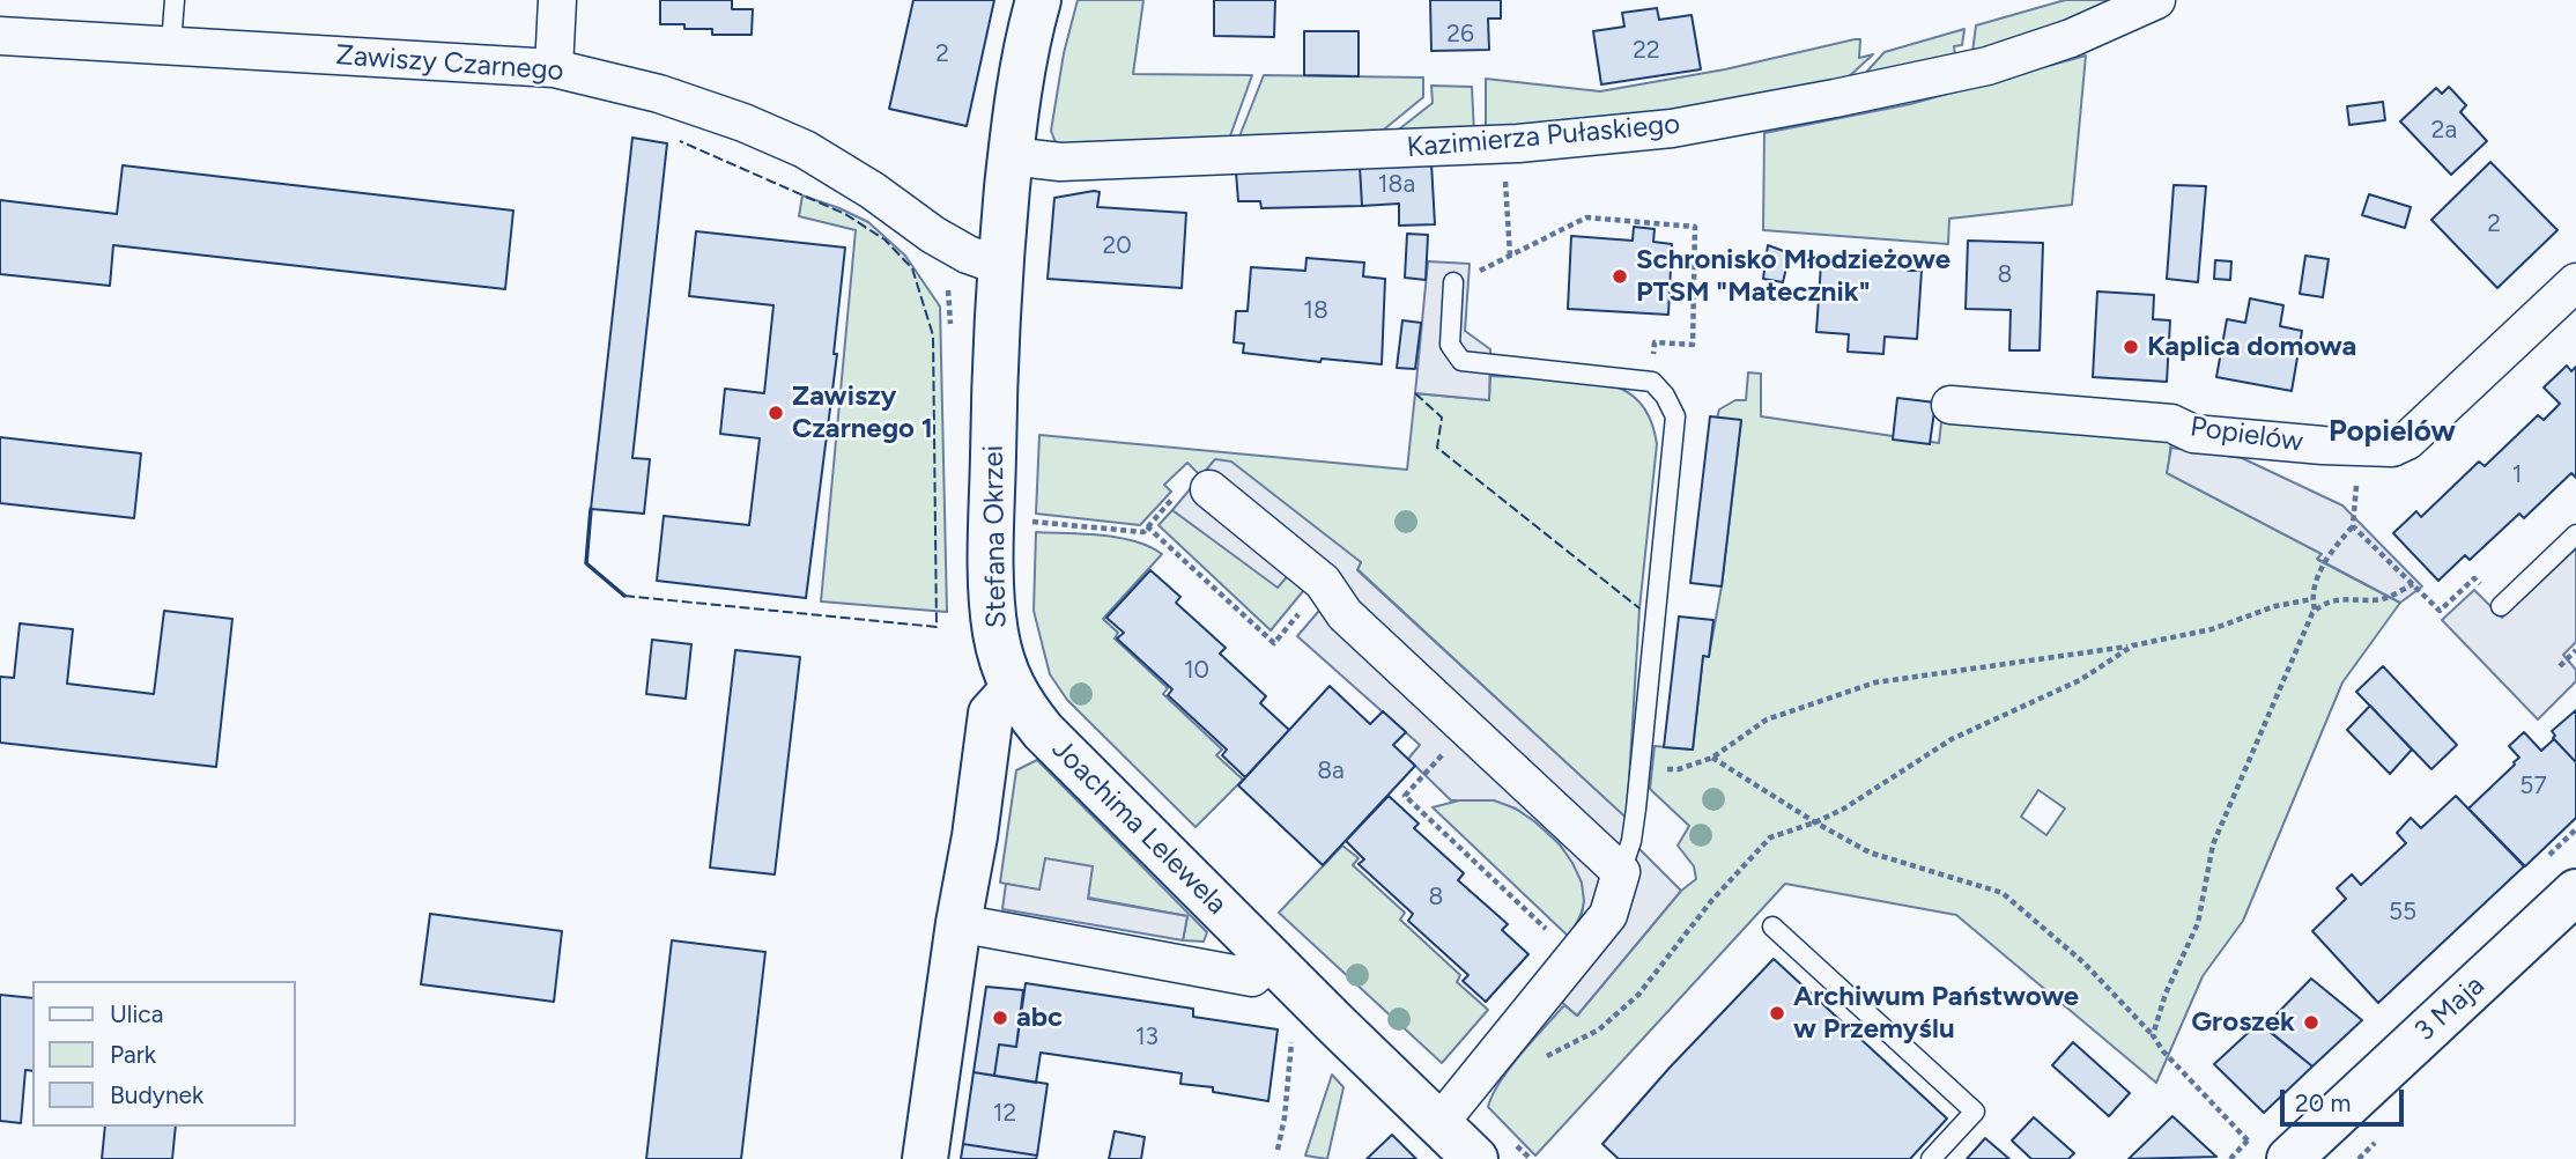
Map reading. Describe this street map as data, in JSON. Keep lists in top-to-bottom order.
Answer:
{
  "streets": {
    "street": [
      "Zawiszy Czarnego",
      "Kazimierza Pułaskiego",
      "Popielów",
      "Stefana Okrzei",
      "Joachima Lelewela",
      "3 Maja"
    ]
  },
  "crossings": [
    ["Zawiszy Czarnego", "Stefana Okrzei"],
    ["Kazimierza Pułaskiego", "Stefana Okrzei"],
    ["Stefana Okrzei", "Joachima Lelewela"]
  ],
  "districts": ["Popielów"],
  "places": [
    "Schronisko Młodzieżowe PTSM \"Matecznik\"",
    "Kaplica domowa",
    "Zawiszy Czarnego 1",
    "Archiwum Państwowe w Przemyślu",
    "abc",
    "Groszek"
  ],
  "house_numbers": [
    "26",
    "22",
    "2",
    "2a",
    "18a",
    "2",
    "20",
    "8",
    "18",
    "1",
    "10",
    "8a",
    "57",
    "8",
    "55",
    "13",
    "12"
  ],
  "legend": ["Ulica", "Park", "Budynek"],
  "scale_bar": "20 m"
}
